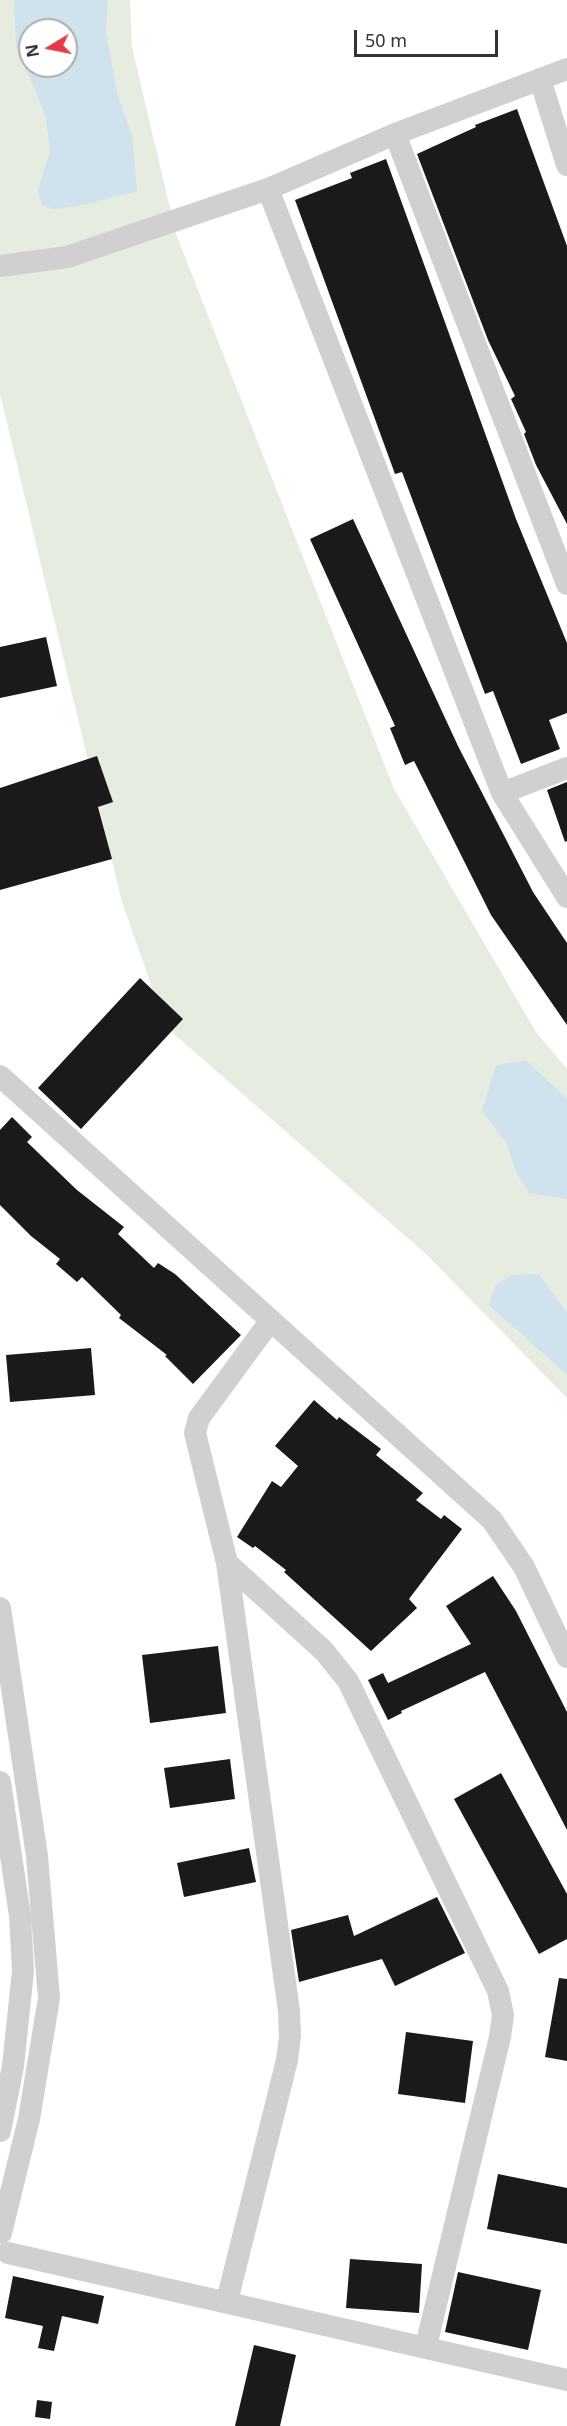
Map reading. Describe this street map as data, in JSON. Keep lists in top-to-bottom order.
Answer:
{
  "scale_bar": "50 m",
  "north": "left"
}
